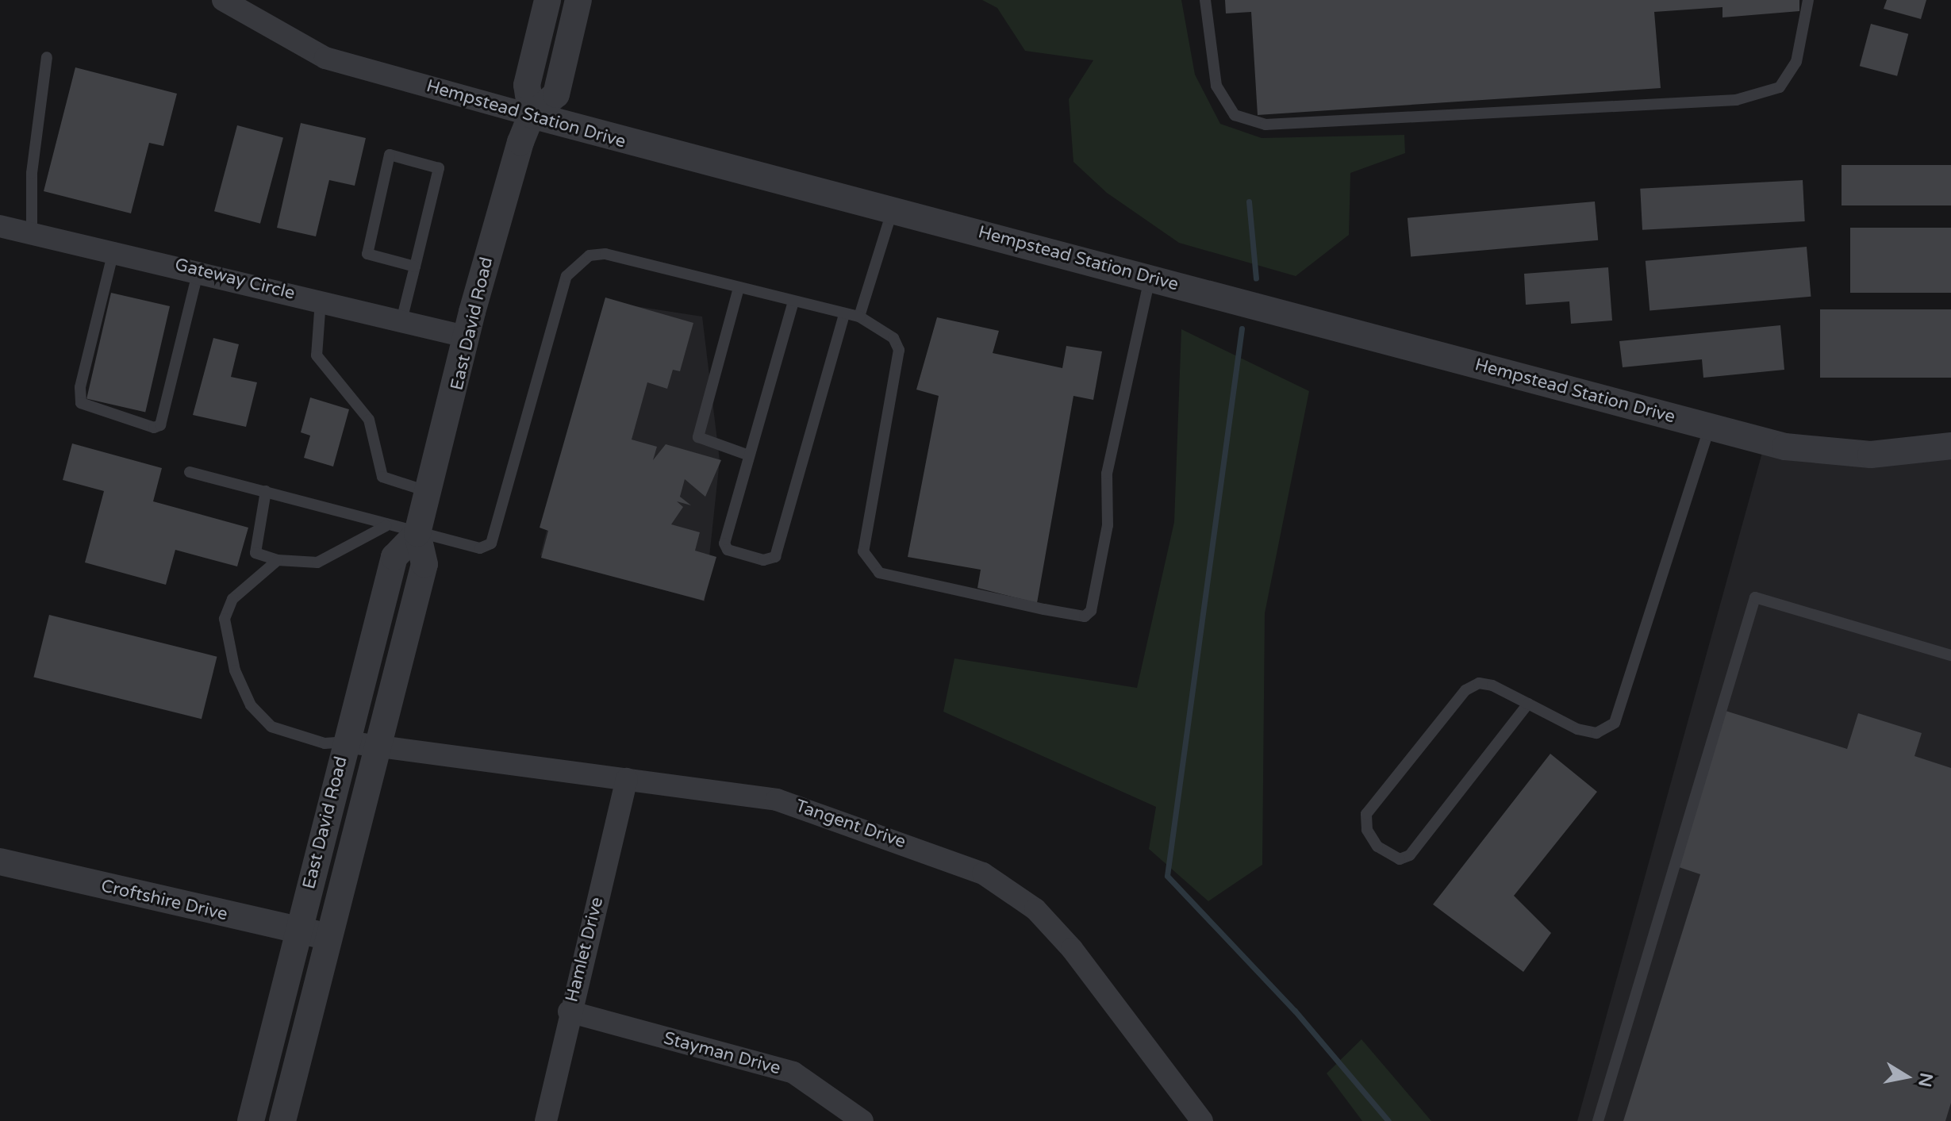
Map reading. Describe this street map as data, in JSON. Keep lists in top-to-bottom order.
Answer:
{
  "streets": {
    "street": [
      "Hempstead Station Drive",
      "Gateway Circle",
      "East David Road",
      "Tangent Drive",
      "Croftshire Drive",
      "Hamlet Drive",
      "Stayman Drive"
    ]
  },
  "crossings": [
    ["Hempstead Station Drive", "East David Road"],
    ["Gateway Circle", "East David Road"],
    ["East David Road", "Tangent Drive"],
    ["East David Road", "Croftshire Drive"],
    ["Tangent Drive", "Hamlet Drive"],
    ["Hamlet Drive", "Stayman Drive"]
  ],
  "north": "right"
}
